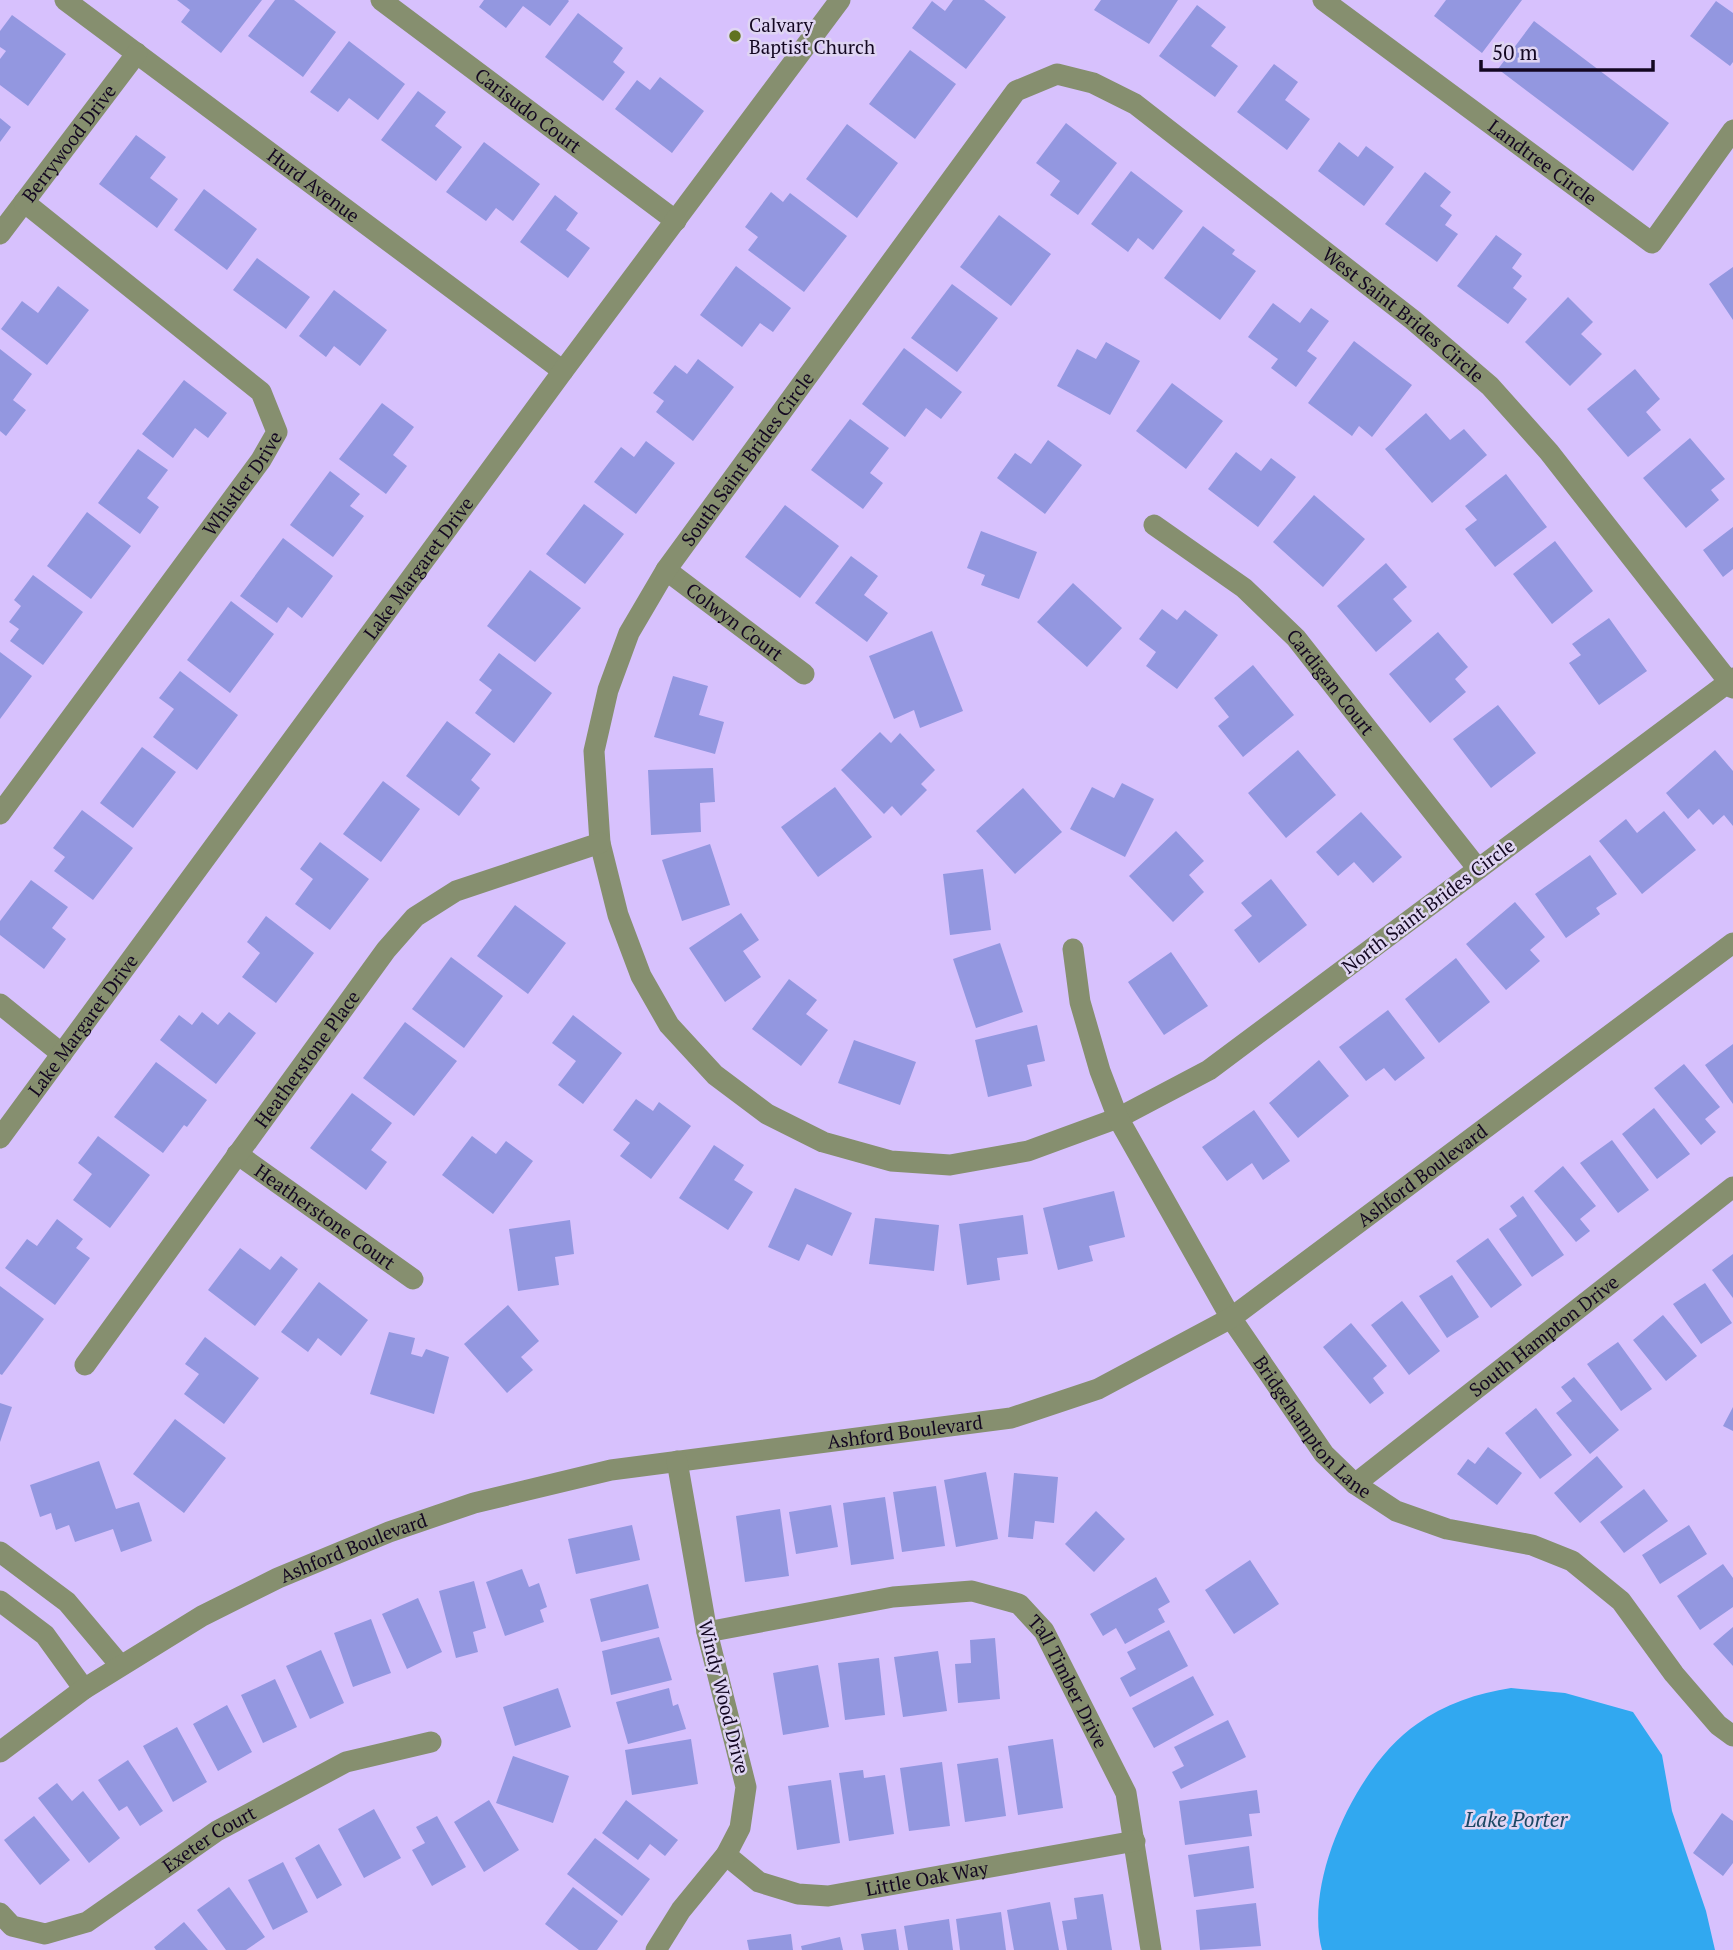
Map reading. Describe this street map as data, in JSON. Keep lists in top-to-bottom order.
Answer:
{
  "streets": {
    "street": [
      "Carisudo Court",
      "Berrywood Drive",
      "Landtree Circle",
      "Hurd Avenue",
      "West Saint Brides Circle",
      "South Saint Brides Circle",
      "Whistler Drive",
      "Lake Margaret Drive",
      "Colwyn Court",
      "Cardigan Court",
      "North Saint Brides Circle",
      "Heatherstone Place",
      "Ashford Boulevard",
      "Heatherstone Court",
      "South Hampton Drive",
      "Bridgehampton Lane",
      "Tall Timber Drive",
      "Windy Wood Drive",
      "Exeter Court",
      "Little Oak Way"
    ]
  },
  "crossings": [
    ["Carisudo Court", "Lake Margaret Drive"],
    ["Berrywood Drive", "Hurd Avenue"],
    ["Berrywood Drive", "Whistler Drive"],
    ["Hurd Avenue", "Lake Margaret Drive"],
    ["West Saint Brides Circle", "South Saint Brides Circle"],
    ["West Saint Brides Circle", "North Saint Brides Circle"],
    ["South Saint Brides Circle", "Colwyn Court"],
    ["South Saint Brides Circle", "North Saint Brides Circle"],
    ["South Saint Brides Circle", "Heatherstone Place"],
    ["Cardigan Court", "North Saint Brides Circle"],
    ["North Saint Brides Circle", "Heatherstone Place"],
    ["North Saint Brides Circle", "Bridgehampton Lane"],
    ["Heatherstone Place", "Heatherstone Court"],
    ["Ashford Boulevard", "Bridgehampton Lane"],
    ["Ashford Boulevard", "Windy Wood Drive"],
    ["South Hampton Drive", "Bridgehampton Lane"],
    ["Tall Timber Drive", "Windy Wood Drive"],
    ["Tall Timber Drive", "Little Oak Way"],
    ["Windy Wood Drive", "Little Oak Way"]
  ],
  "water": ["Lake Porter"],
  "places": ["Calvary Baptist Church"],
  "scale_bar": "50 m"
}
